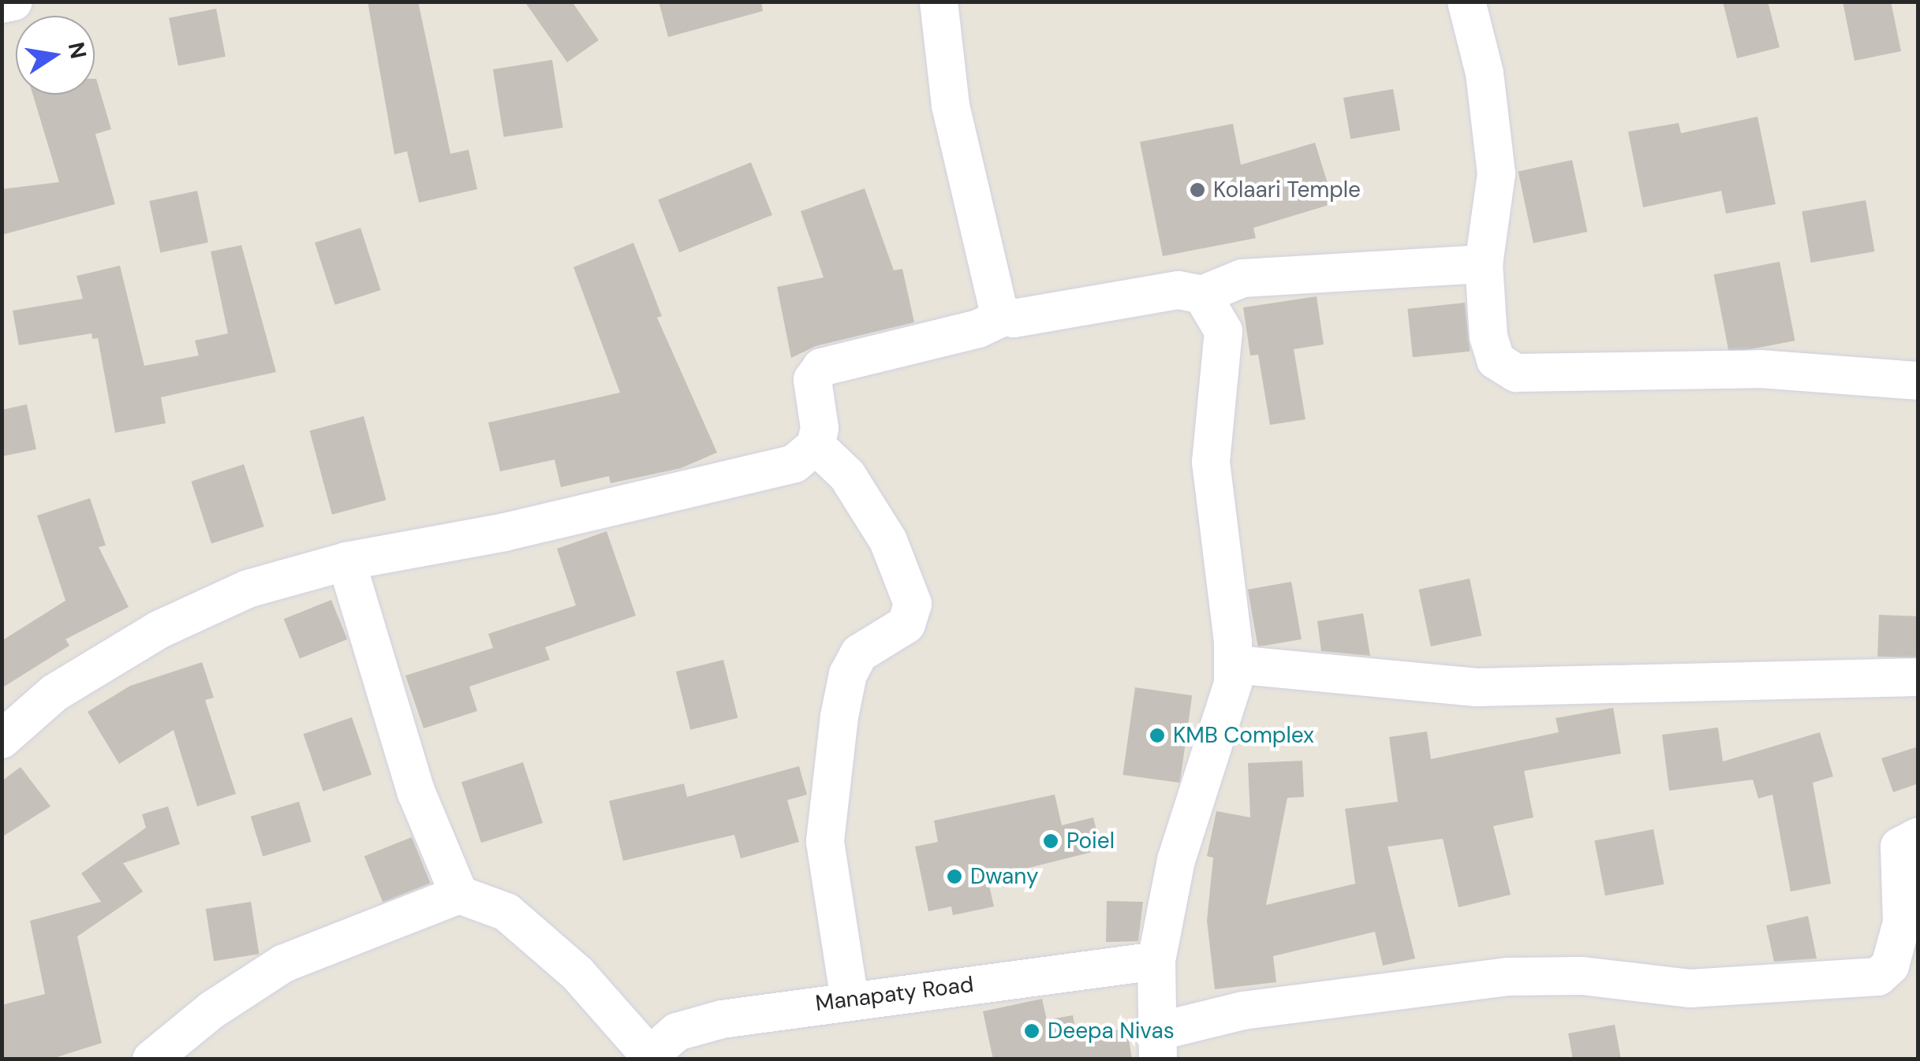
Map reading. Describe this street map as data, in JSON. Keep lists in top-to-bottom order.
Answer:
{
  "streets": {
    "street": ["Manapaty Road"]
  },
  "places": [
    "Kolaari Temple",
    "KMB Complex",
    "Poiel",
    "Dwany",
    "Deepa Nivas"
  ],
  "north": "right"
}
